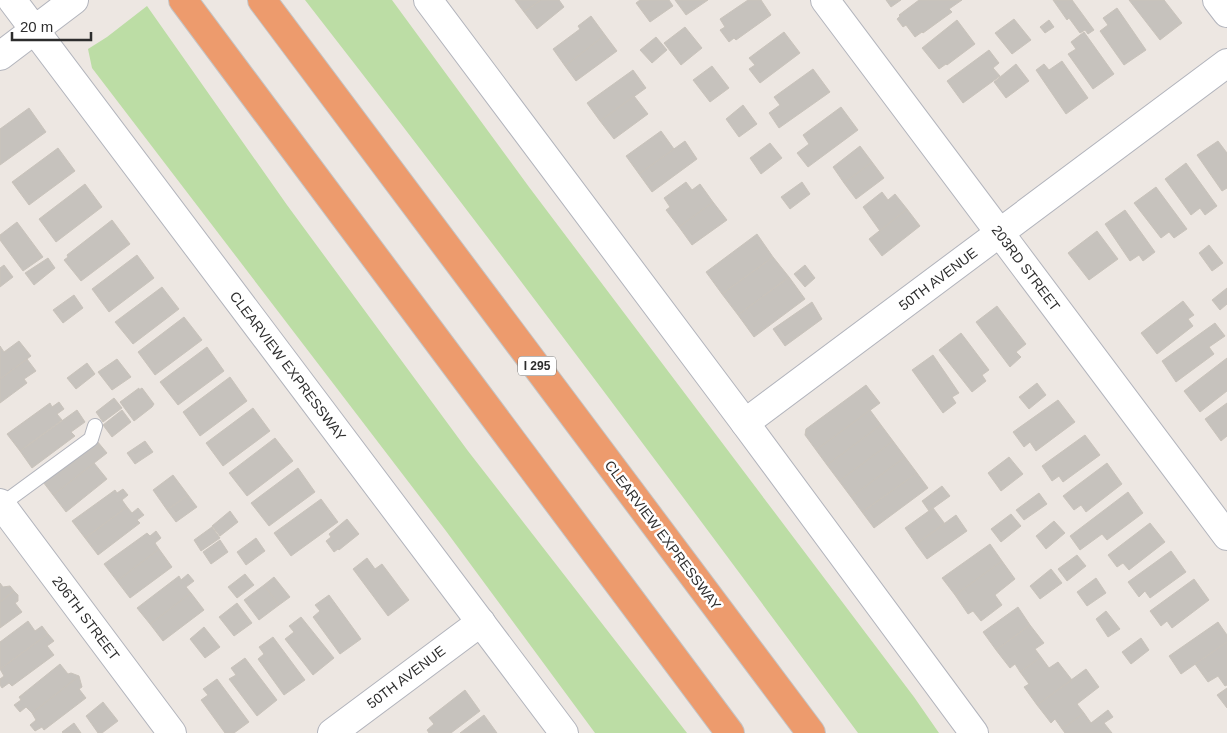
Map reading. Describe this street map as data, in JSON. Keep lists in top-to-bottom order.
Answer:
{
  "streets": {
    "highway": ["CLEARVIEW EXPRESSWAY", "I 295"],
    "street": ["203RD STREET", "50TH AVENUE", "206TH STREET"]
  },
  "crossings": [
    ["203RD STREET", "50TH AVENUE"],
    ["50TH AVENUE", "CLEARVIEW EXPRESSWAY"]
  ],
  "scale_bar": "20 m"
}
